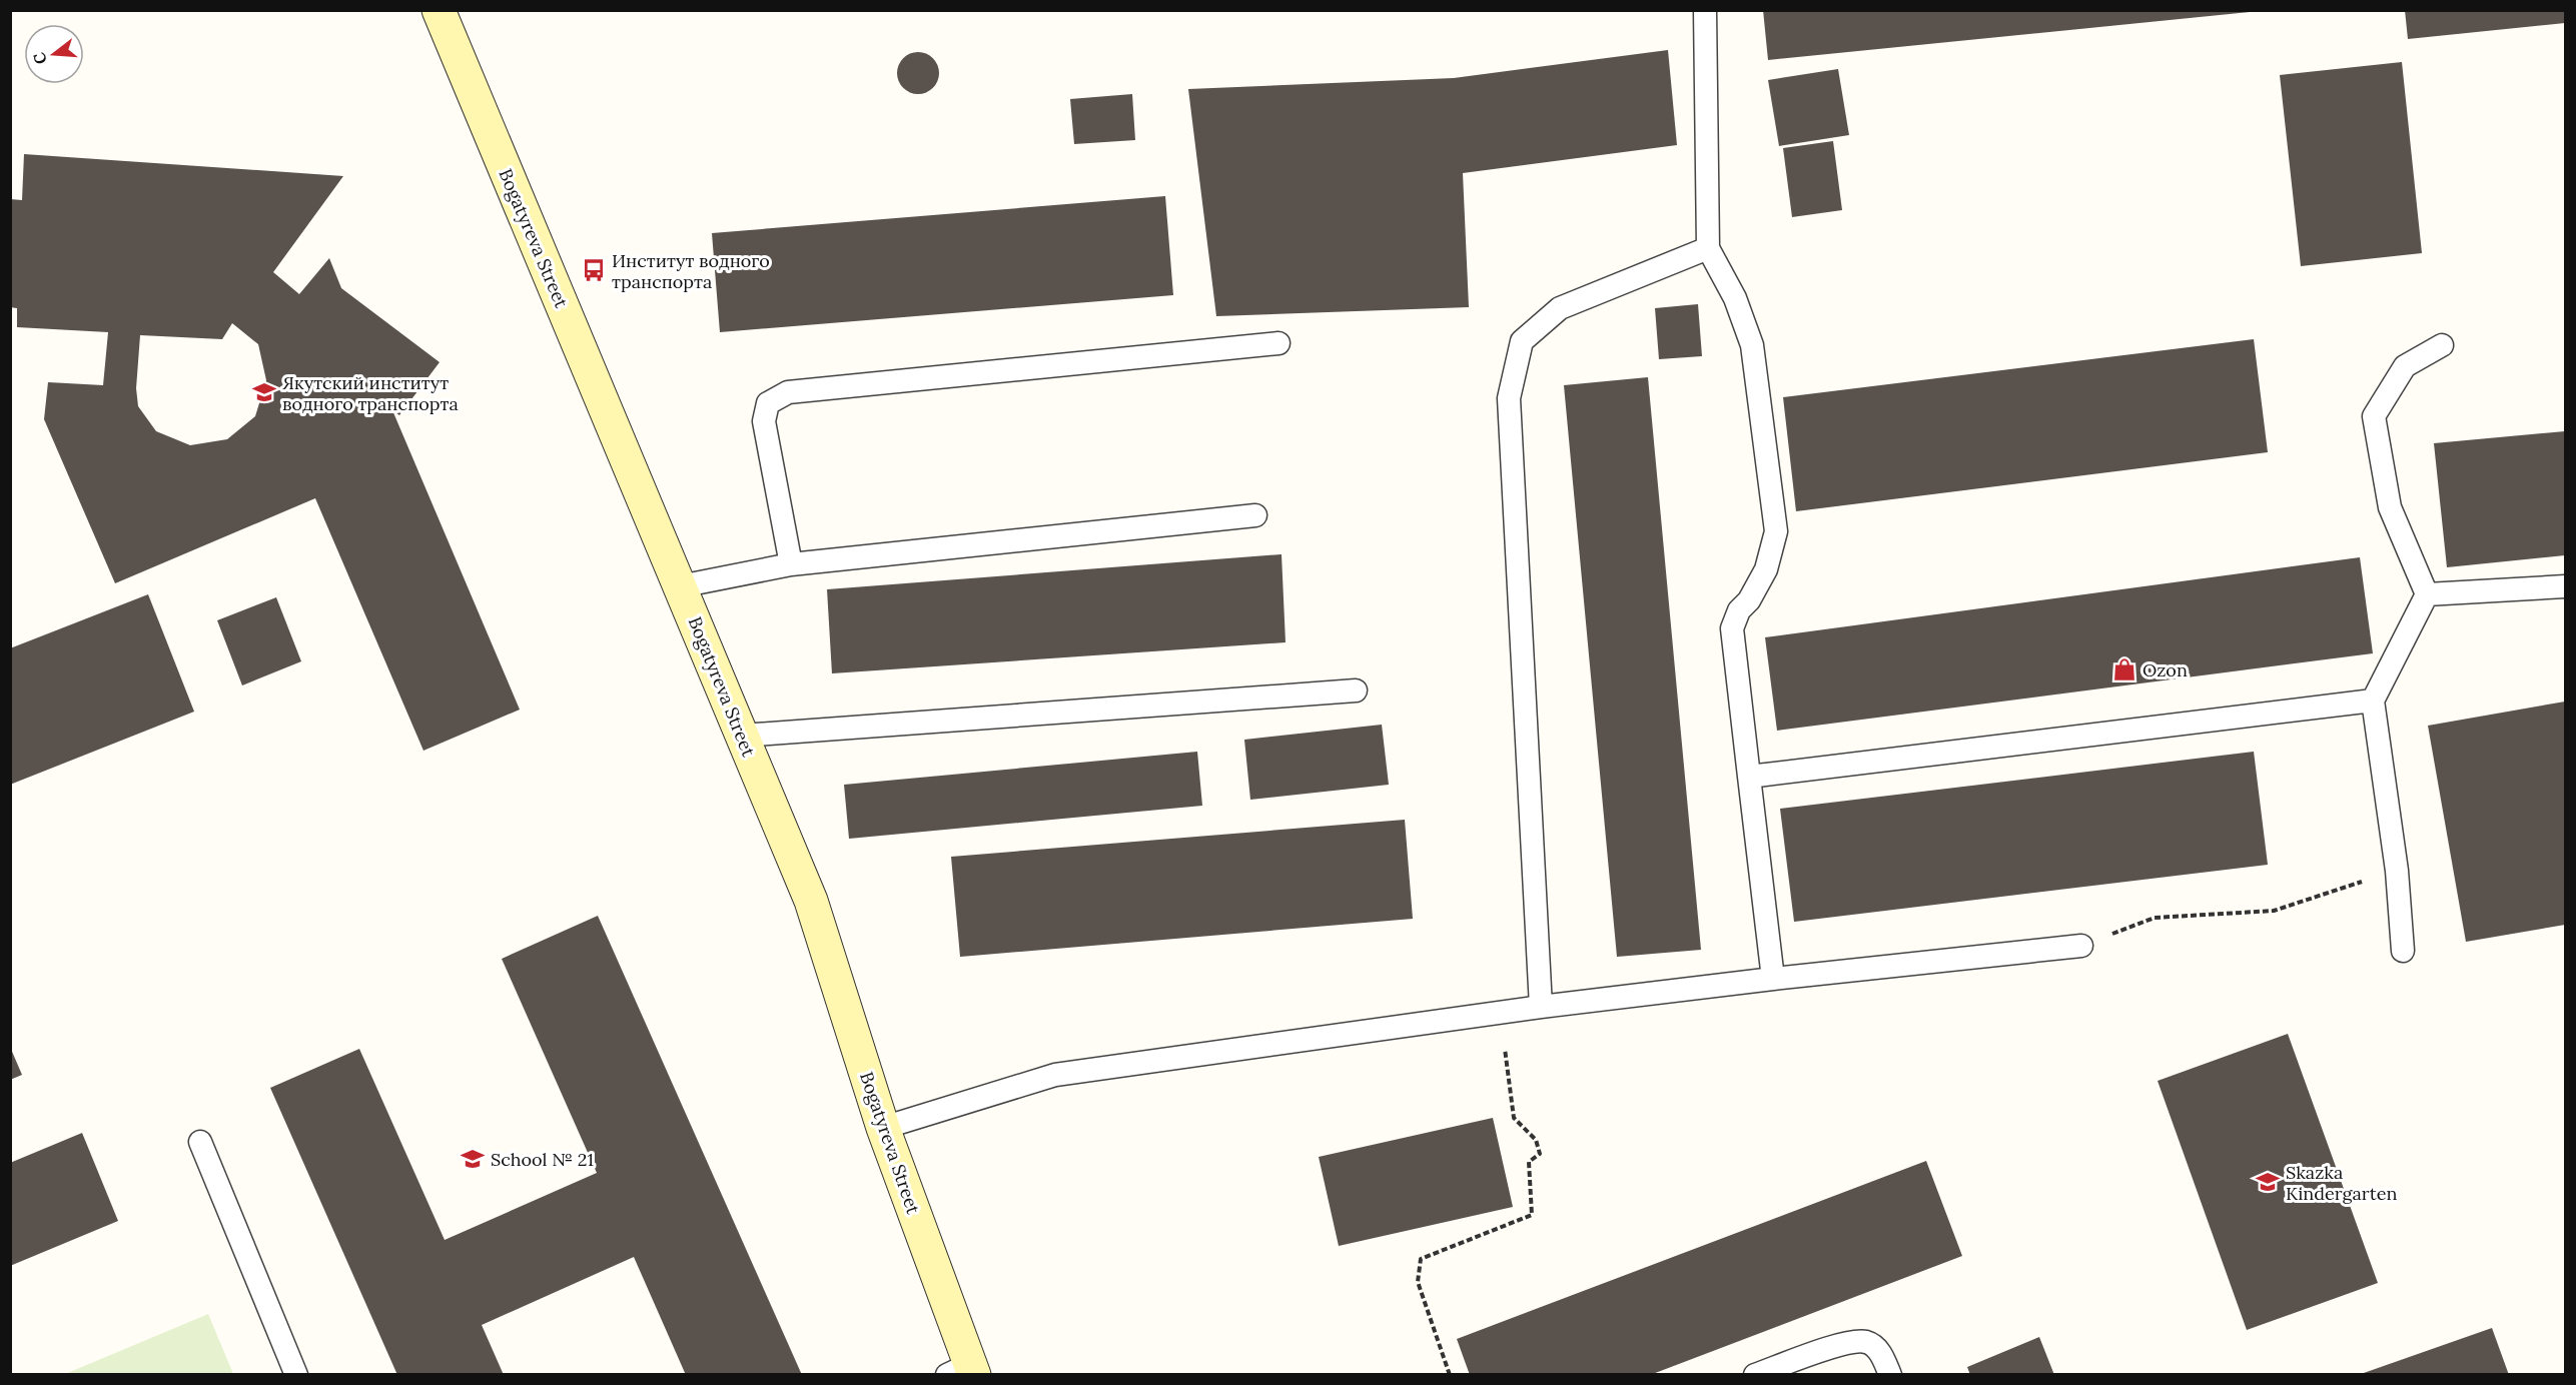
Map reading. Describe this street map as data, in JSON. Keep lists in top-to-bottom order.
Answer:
{
  "streets": {
    "main road": ["Bogatyreva Street"]
  },
  "places": {
    "bus stop": ["Институт водного транспорта"],
    "school or university": ["Якутский институт водного транспорта", "School № 21", "Skazka Kindergarten"],
    "shop": ["Ozon"]
  },
  "north": "left"
}
